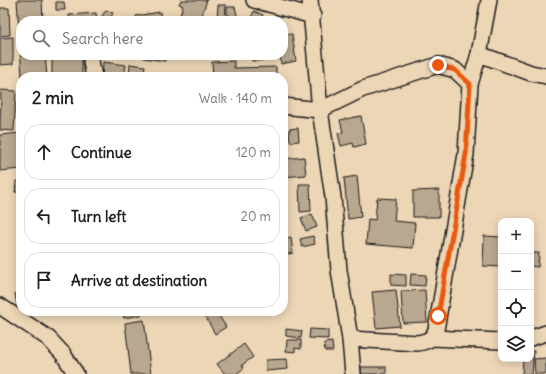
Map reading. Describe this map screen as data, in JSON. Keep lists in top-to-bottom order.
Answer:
{
  "page": {
    "search": "Search here",
    "heading": ["2 min", "Walk · 140 m"],
    "list": [
      ["Continue", "120 m"],
      ["Turn left", "20 m"],
      "Arrive at destination"
    ],
    "map_buttons": ["+", "−"]
  }
}
